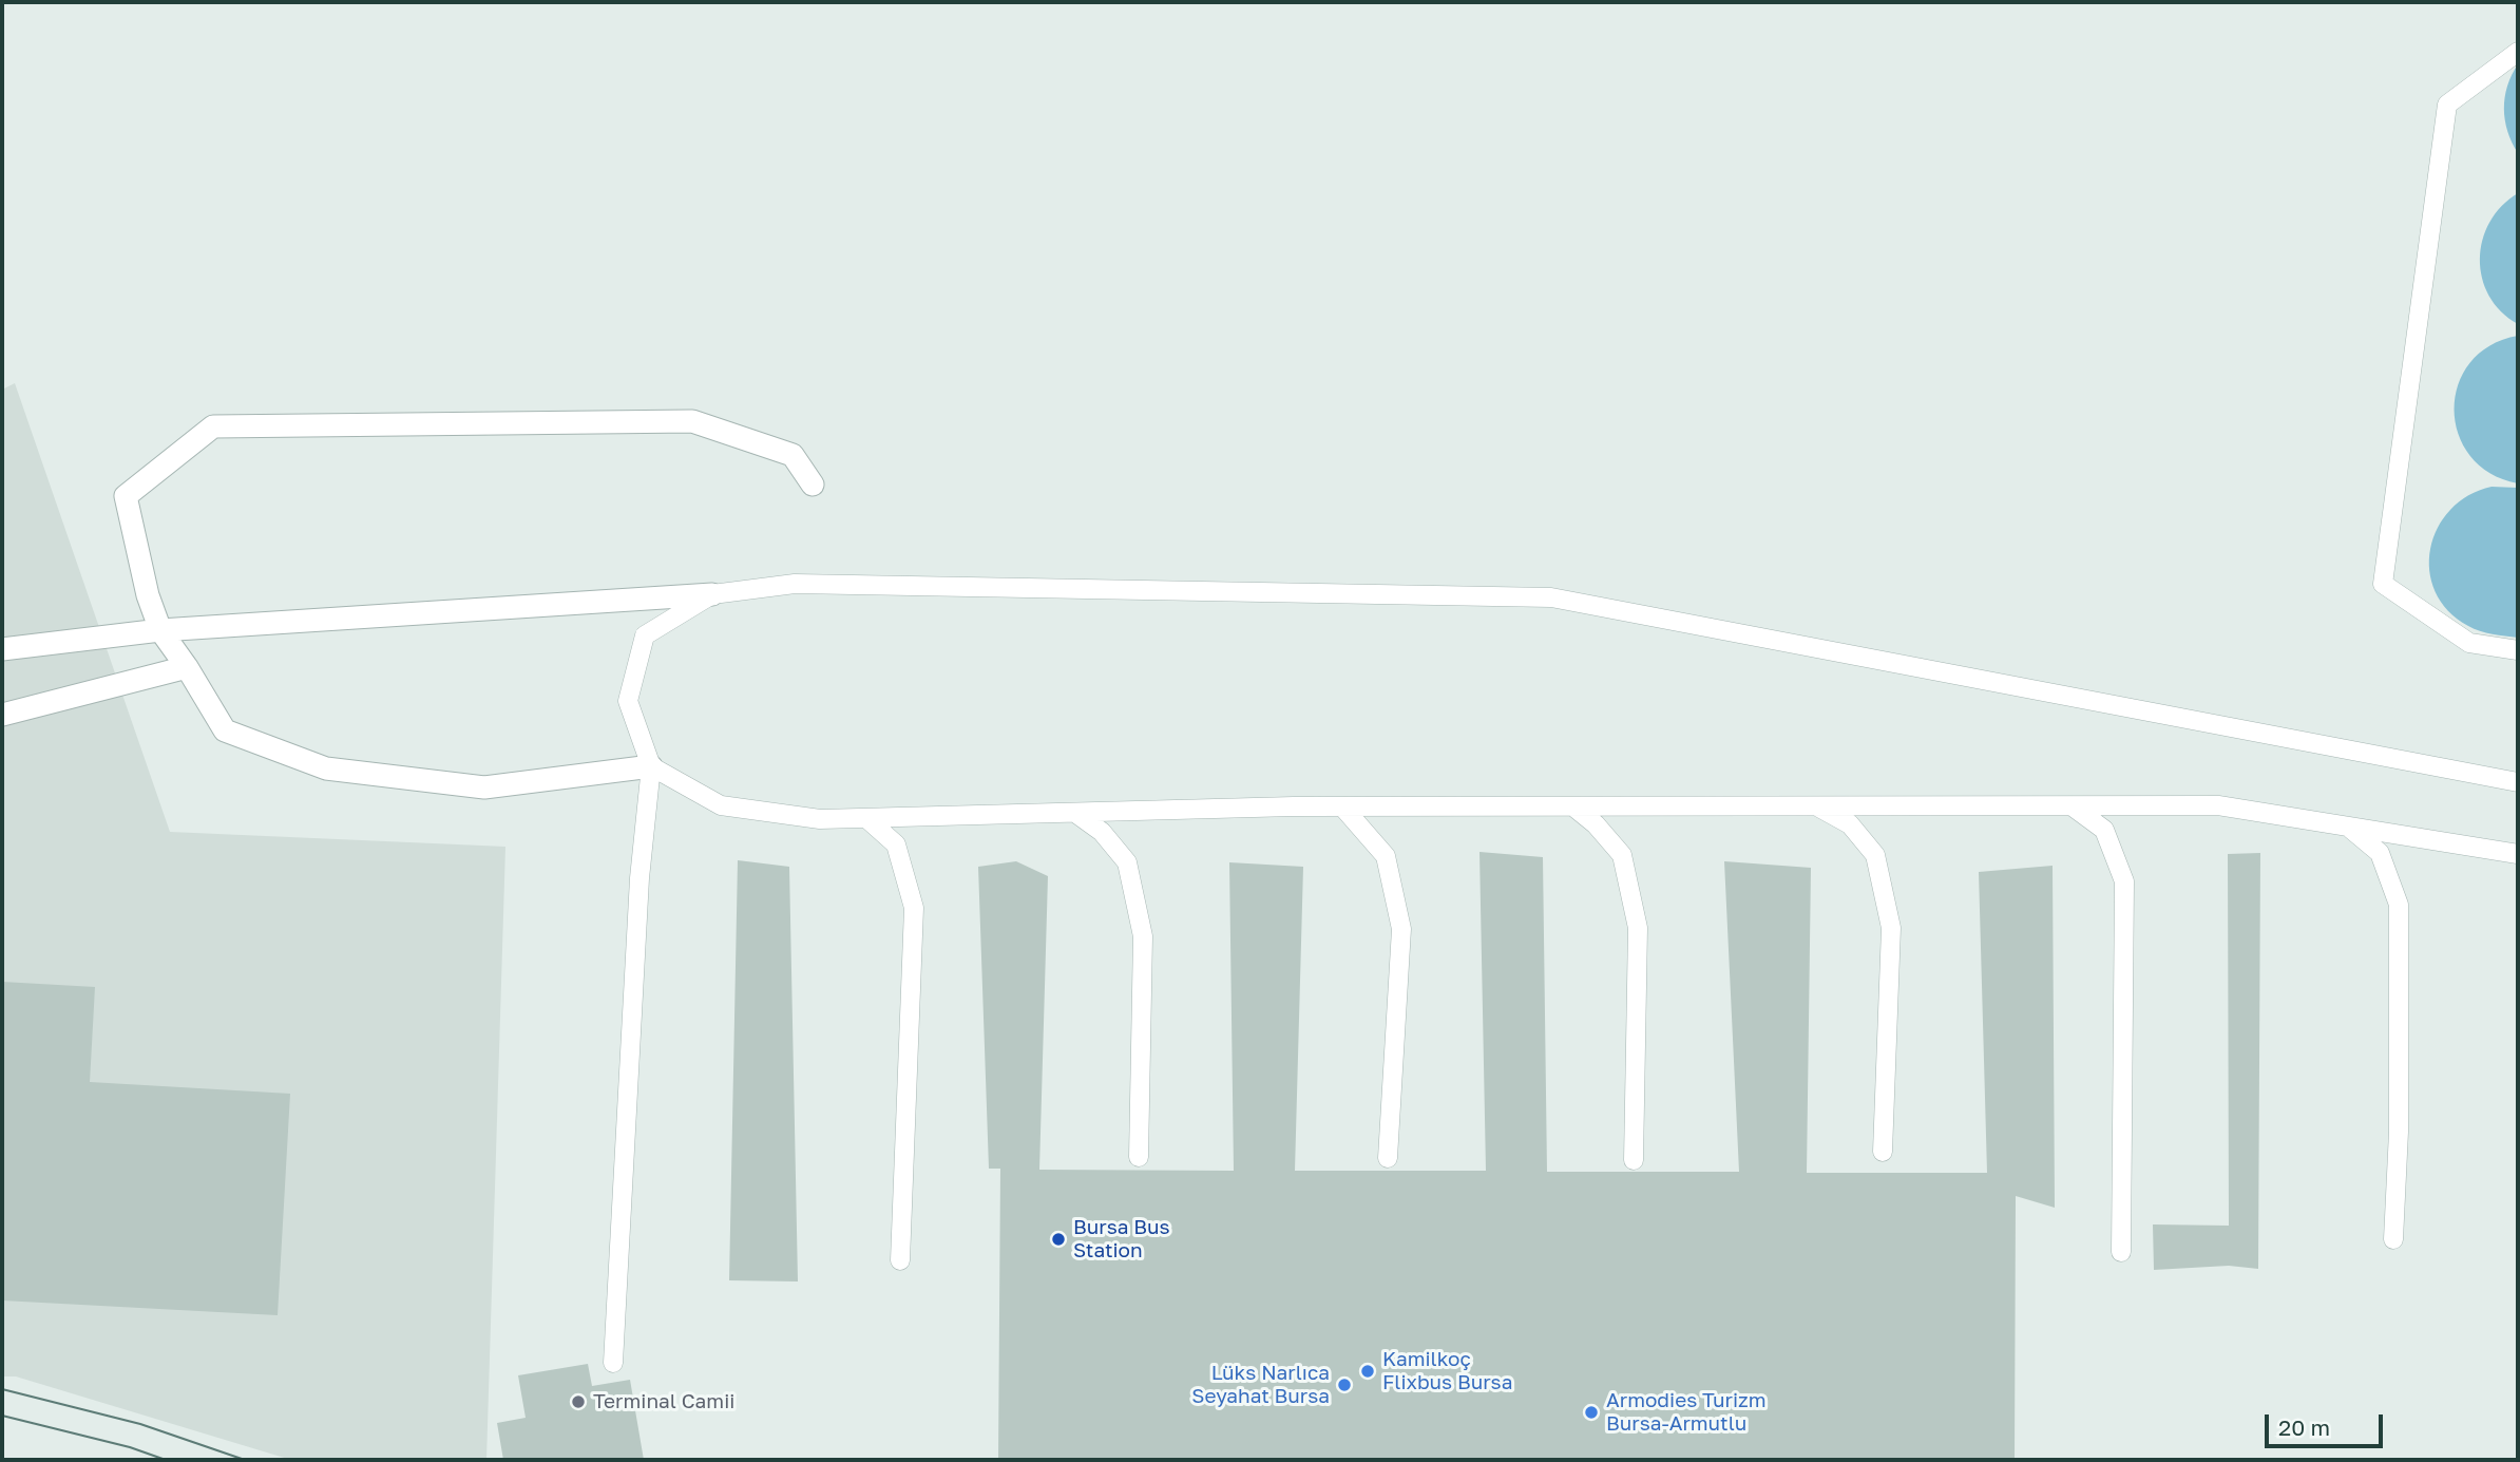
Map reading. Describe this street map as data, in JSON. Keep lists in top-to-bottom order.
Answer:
{
  "places": [
    "Bursa Bus Station",
    "Kamilkoç Flixbus Bursa",
    "Lüks Narlıca Seyahat Bursa",
    "Terminal Camii",
    "Armodies Turizm Bursa-Armutlu"
  ],
  "scale_bar": "20 m"
}
